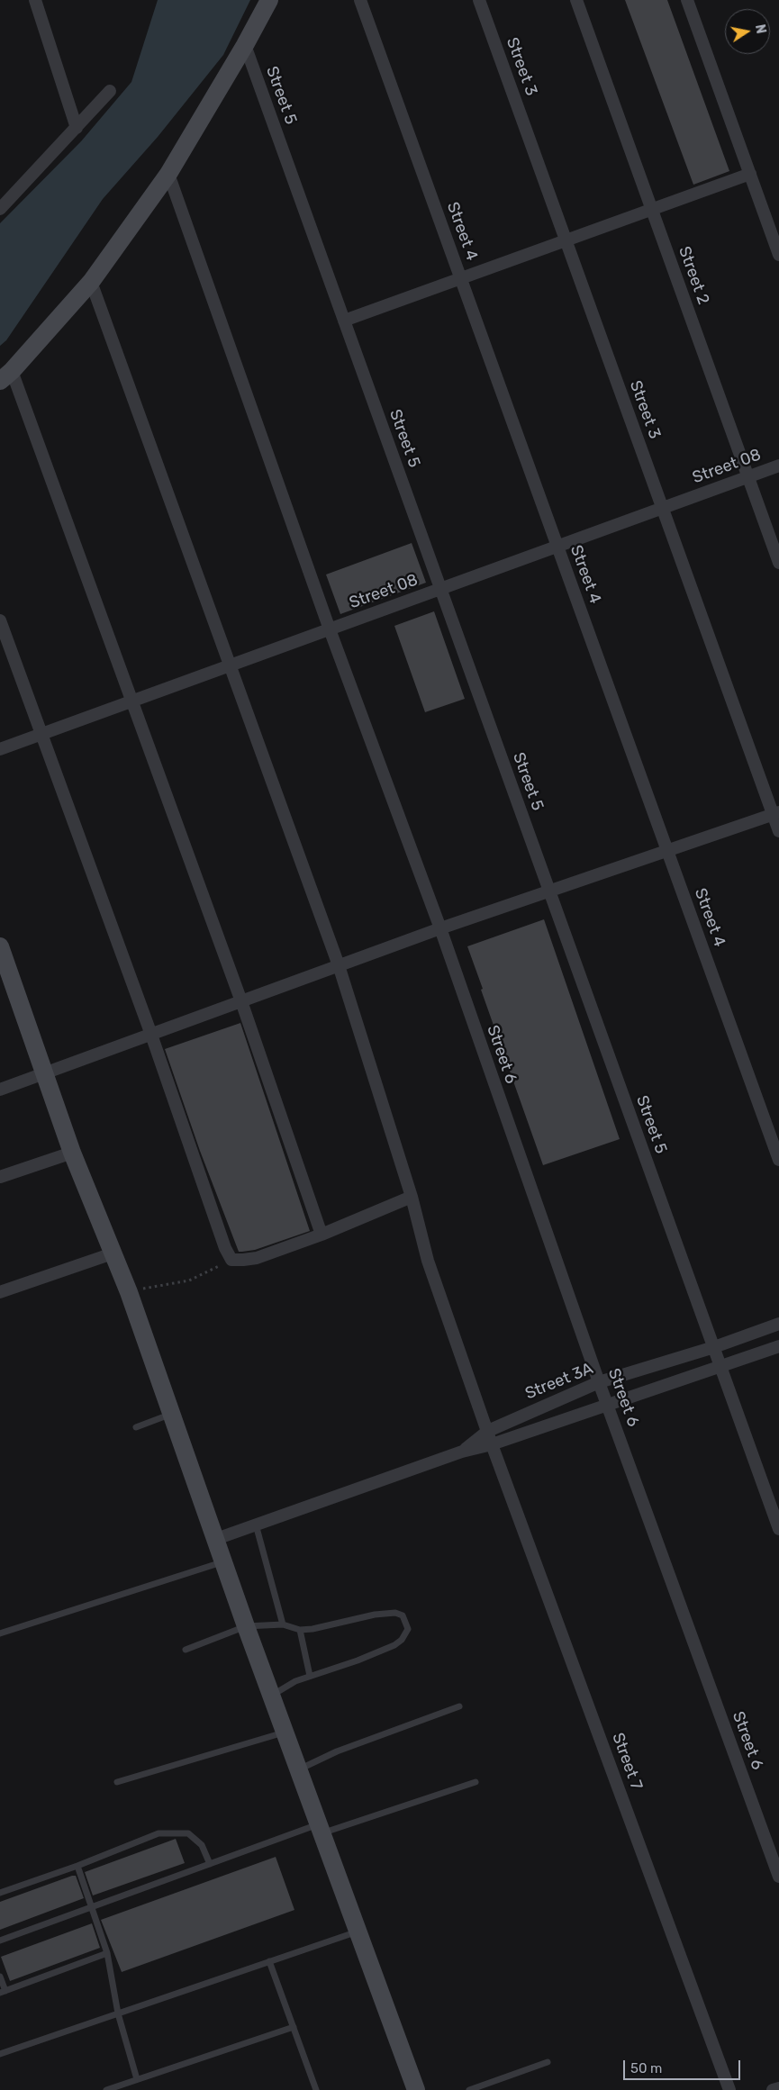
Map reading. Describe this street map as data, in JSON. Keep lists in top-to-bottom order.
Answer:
{
  "streets": {
    "street": [
      "Street 3",
      "Street 5",
      "Street 4",
      "Street 2",
      "Street 08",
      "Street 6",
      "Street 3A",
      "Street 7"
    ]
  },
  "crossings": [
    ["Street 3", "Street 08"],
    ["Street 5", "Street 08"],
    ["Street 5", "Street 3A"],
    ["Street 4", "Street 08"],
    ["Street 2", "Street 08"],
    ["Street 08", "Street 6"],
    ["Street 08", "Street 7"],
    ["Street 6", "Street 3A"],
    ["Street 3A", "Street 7"]
  ],
  "scale_bar": "50 m",
  "north": "right"
}
